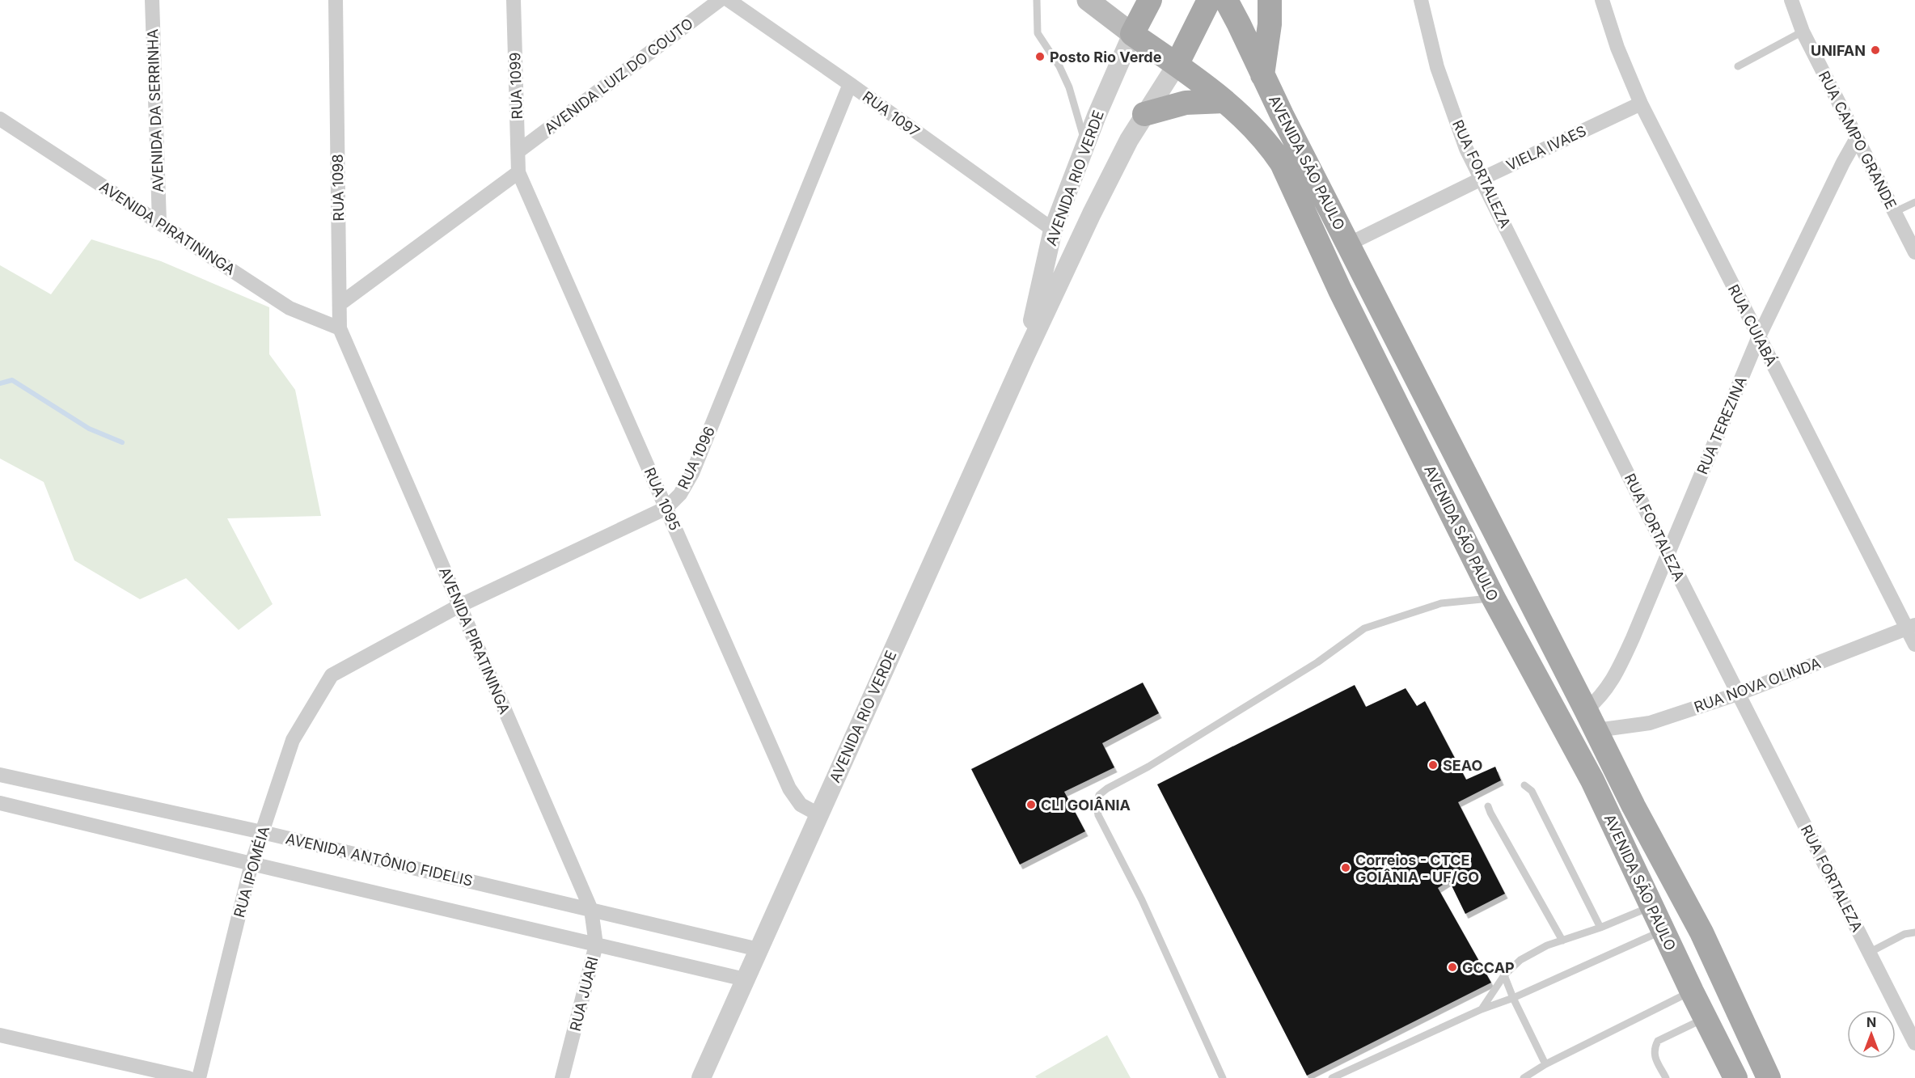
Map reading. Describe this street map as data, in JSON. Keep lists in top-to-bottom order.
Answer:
{
  "streets": {
    "main road": ["AVENIDA SÃO PAULO"],
    "street": [
      "AVENIDA LUIZ DO COUTO",
      "RUA 1099",
      "AVENIDA DA SERRINHA",
      "RUA 1097",
      "RUA CAMPO GRANDE",
      "VIELA IVAES",
      "RUA FORTALEZA",
      "AVENIDA RIO VERDE",
      "RUA 1098",
      "AVENIDA PIRATININGA",
      "RUA CUIABÁ",
      "RUA TEREZINA",
      "RUA 1096",
      "RUA 1095",
      "RUA NOVA OLINDA",
      "AVENIDA ANTÔNIO FIDELIS",
      "RUA IPOMÉIA",
      "RUA JUARI"
    ]
  },
  "crossings": [
    ["AVENIDA LUIZ DO COUTO", "RUA 1099"],
    ["RUA 1099", "RUA 1095"],
    ["AVENIDA DA SERRINHA", "AVENIDA PIRATININGA"],
    ["RUA 1097", "AVENIDA RIO VERDE"],
    ["RUA 1097", "RUA 1096"],
    ["RUA CAMPO GRANDE", "RUA TEREZINA"],
    ["VIELA IVAES", "AVENIDA SÃO PAULO"],
    ["VIELA IVAES", "RUA FORTALEZA"],
    ["VIELA IVAES", "RUA CUIABÁ"],
    ["AVENIDA SÃO PAULO", "AVENIDA RIO VERDE"],
    ["AVENIDA SÃO PAULO", "RUA TEREZINA"],
    ["AVENIDA SÃO PAULO", "RUA NOVA OLINDA"],
    ["RUA FORTALEZA", "RUA TEREZINA"],
    ["RUA FORTALEZA", "RUA NOVA OLINDA"],
    ["AVENIDA RIO VERDE", "RUA 1095"],
    ["AVENIDA RIO VERDE", "AVENIDA ANTÔNIO FIDELIS"],
    ["RUA 1098", "AVENIDA PIRATININGA"],
    ["AVENIDA PIRATININGA", "RUA 1096"],
    ["AVENIDA PIRATININGA", "AVENIDA ANTÔNIO FIDELIS"],
    ["AVENIDA PIRATININGA", "RUA JUARI"],
    ["RUA CUIABÁ", "RUA TEREZINA"],
    ["RUA CUIABÁ", "RUA NOVA OLINDA"],
    ["RUA TEREZINA", "RUA NOVA OLINDA"],
    ["RUA 1096", "RUA 1095"],
    ["RUA 1096", "RUA IPOMÉIA"],
    ["AVENIDA ANTÔNIO FIDELIS", "RUA IPOMÉIA"],
    ["AVENIDA ANTÔNIO FIDELIS", "RUA JUARI"]
  ],
  "places": [
    "UNIFAN",
    "Posto Rio Verde",
    "SEAO",
    "CLI GOIÂNIA",
    "Correios - CTCE GOIÂNIA - UF/GO",
    "GCCAP"
  ],
  "north": "top"
}
